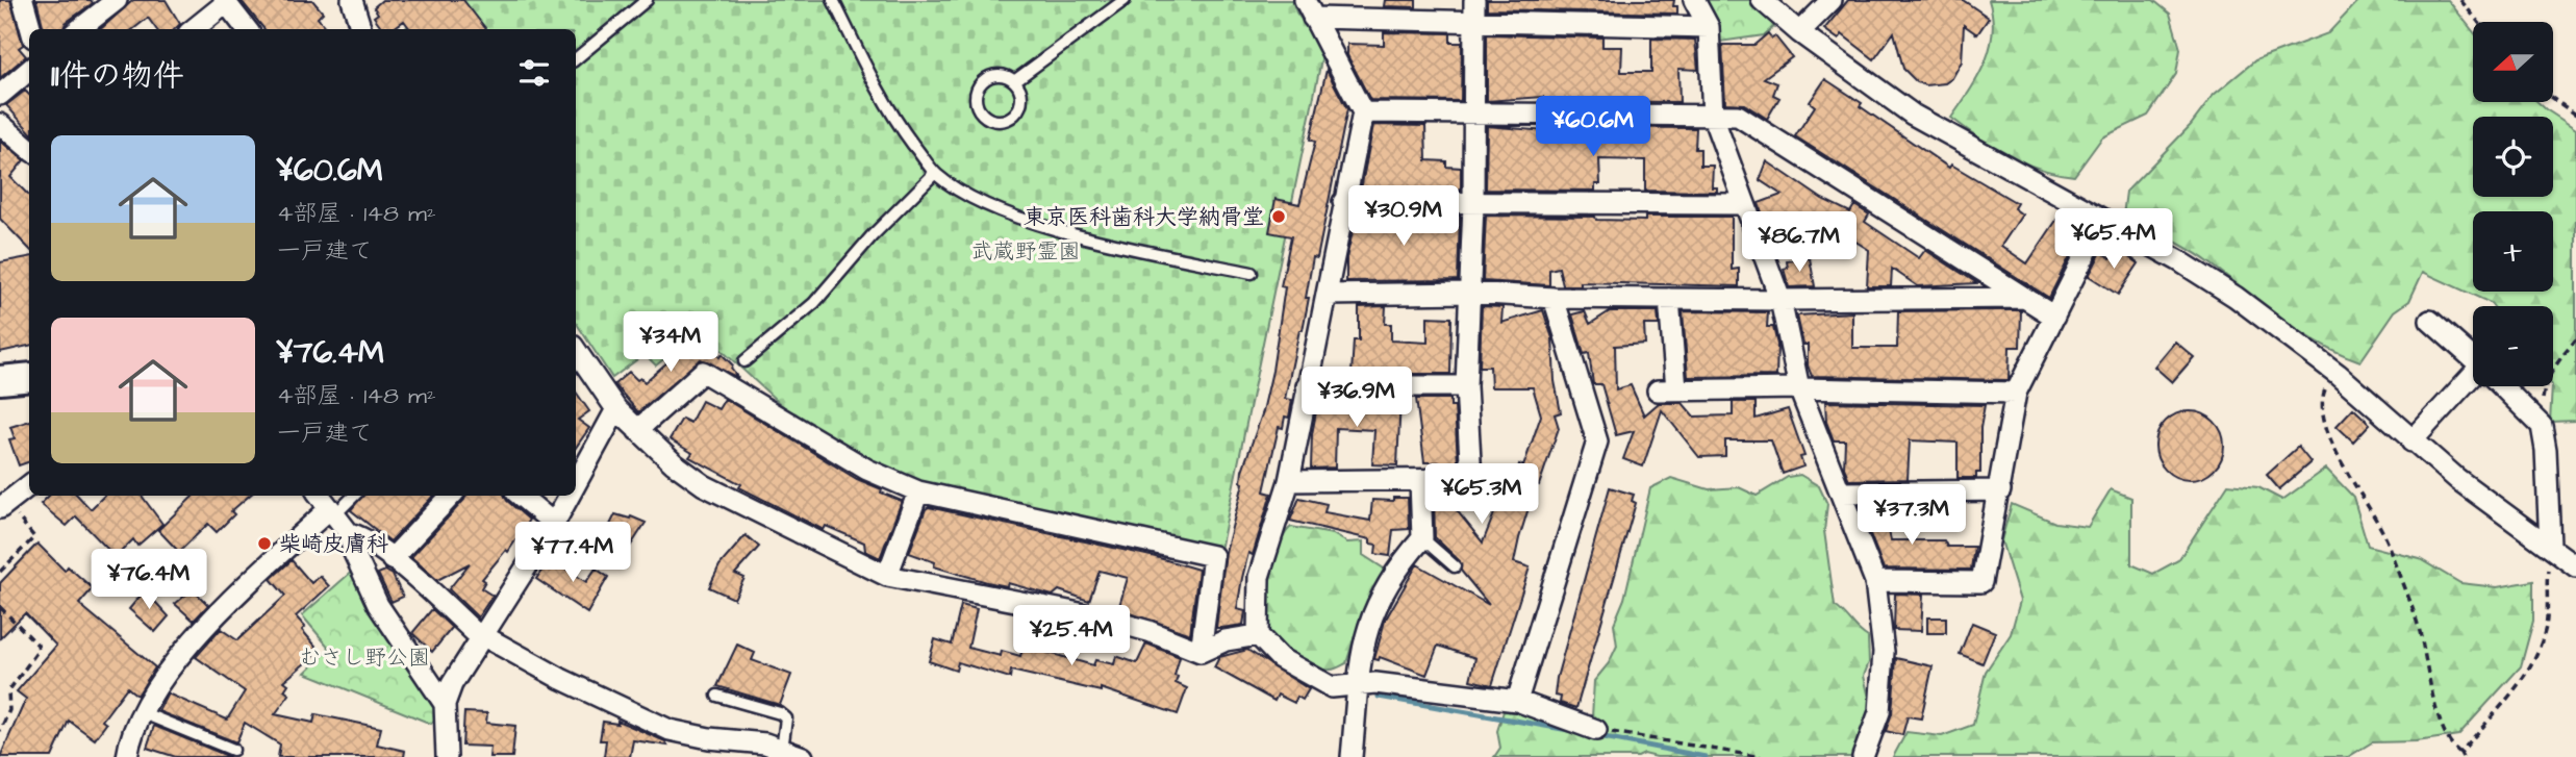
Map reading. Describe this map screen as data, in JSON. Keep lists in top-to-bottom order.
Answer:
{
  "parks": ["武蔵野霊園", "むさし野公園"],
  "places": ["東京医科歯科大学納骨堂", "柴崎皮膚科"],
  "north": "left",
  "page": {
    "map_buttons": ["+", "−"],
    "heading": "11件の物件",
    "price": [
      "¥60.6M",
      "¥30.9M",
      "¥65.4M",
      "¥86.7M",
      "¥34M",
      "¥36.9M",
      "¥65.3M",
      "¥37.3M",
      "¥77.4M",
      "¥76.4M",
      "¥25.4M"
    ],
    "list": [
      {
        "name": "¥60.6M",
        "note": "4部屋 · 148 m² · 一戸建て"
      },
      {
        "name": "¥76.4M",
        "note": "4部屋 · 148 m² · 一戸建て"
      }
    ]
  }
}
